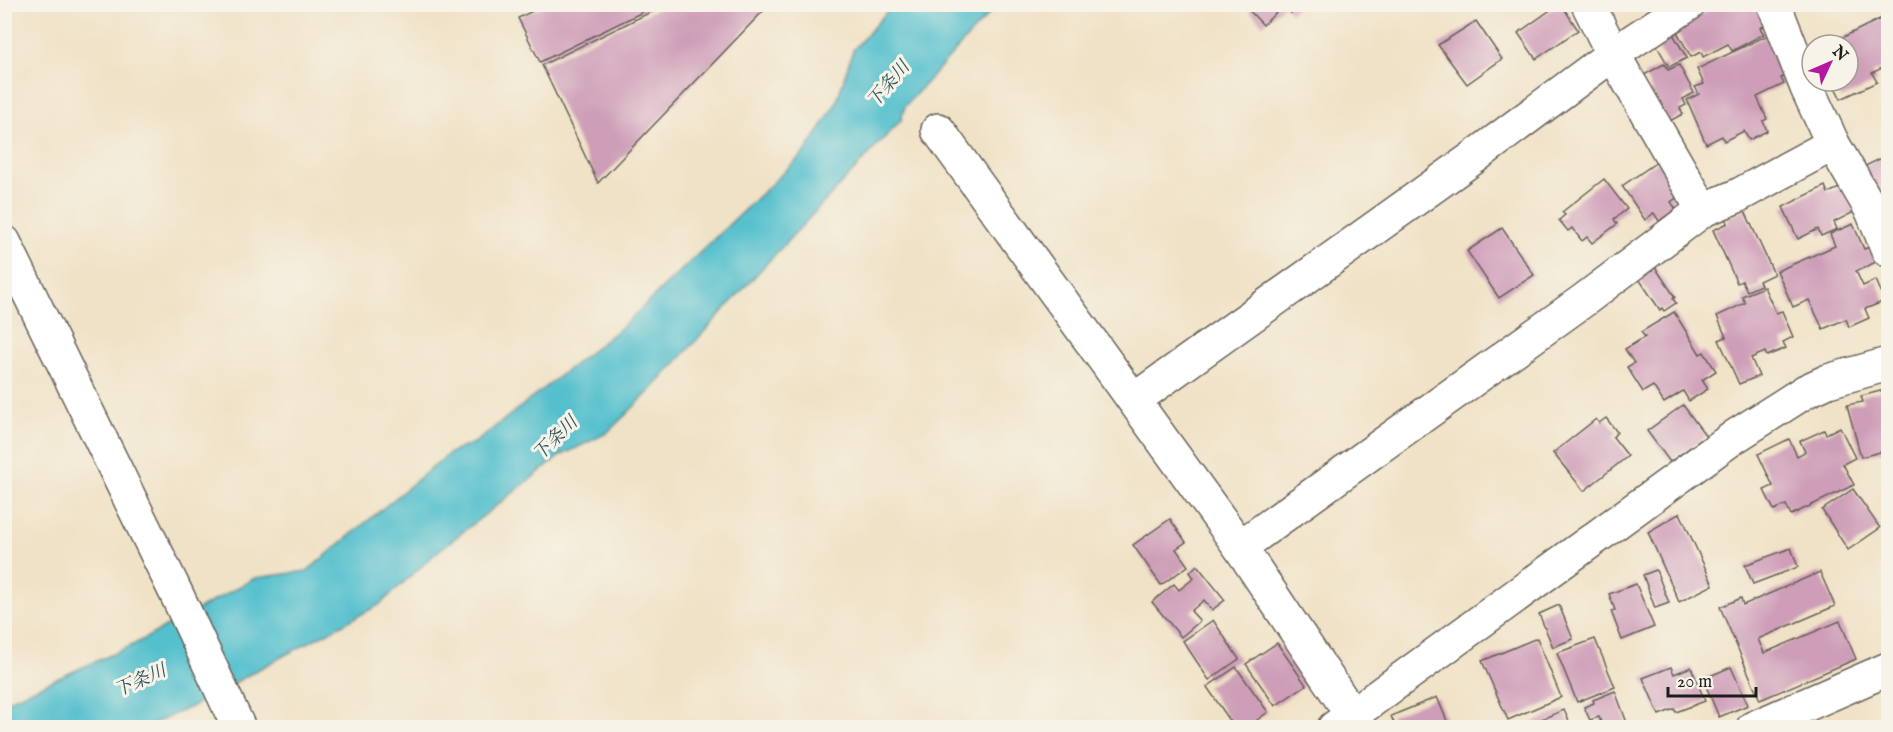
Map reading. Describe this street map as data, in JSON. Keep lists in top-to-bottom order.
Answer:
{
  "water": ["下条川"],
  "scale_bar": "20 m",
  "north": "top right"
}
